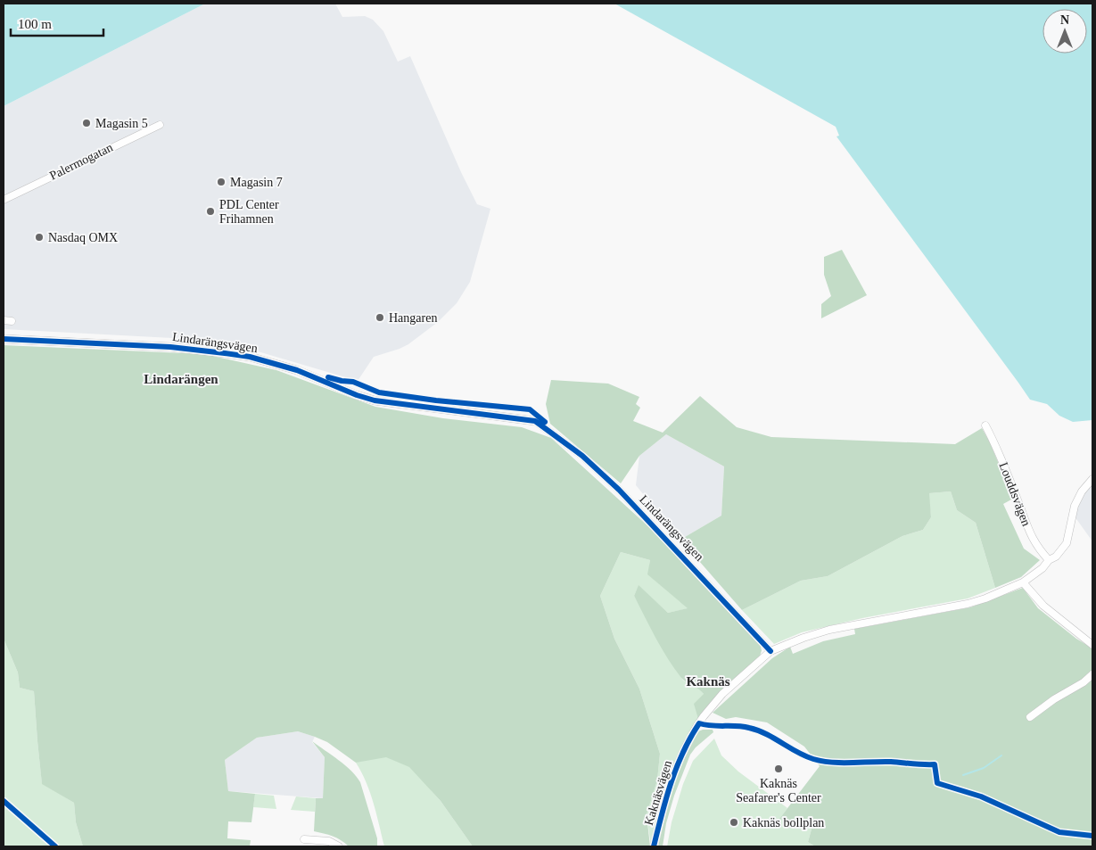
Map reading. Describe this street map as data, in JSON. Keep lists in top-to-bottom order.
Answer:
{
  "streets": {
    "street": [
      "Palermogatan",
      "Lindarängsvägen",
      "Louddsvägen",
      "Kaknäsvägen"
    ]
  },
  "crossings": [
    ["Lindarängsvägen", "Kaknäsvägen"],
    ["Louddsvägen", "Kaknäsvägen"]
  ],
  "districts": ["Lindarängen", "Kaknäs"],
  "places": [
    "Magasin 5",
    "Magasin 7",
    "PDL Center Frihamnen",
    "Nasdaq OMX",
    "Hangaren",
    "Kaknäs Seafarer's Center",
    "Kaknäs bollplan"
  ],
  "scale_bar": "100 m",
  "north": "top"
}
